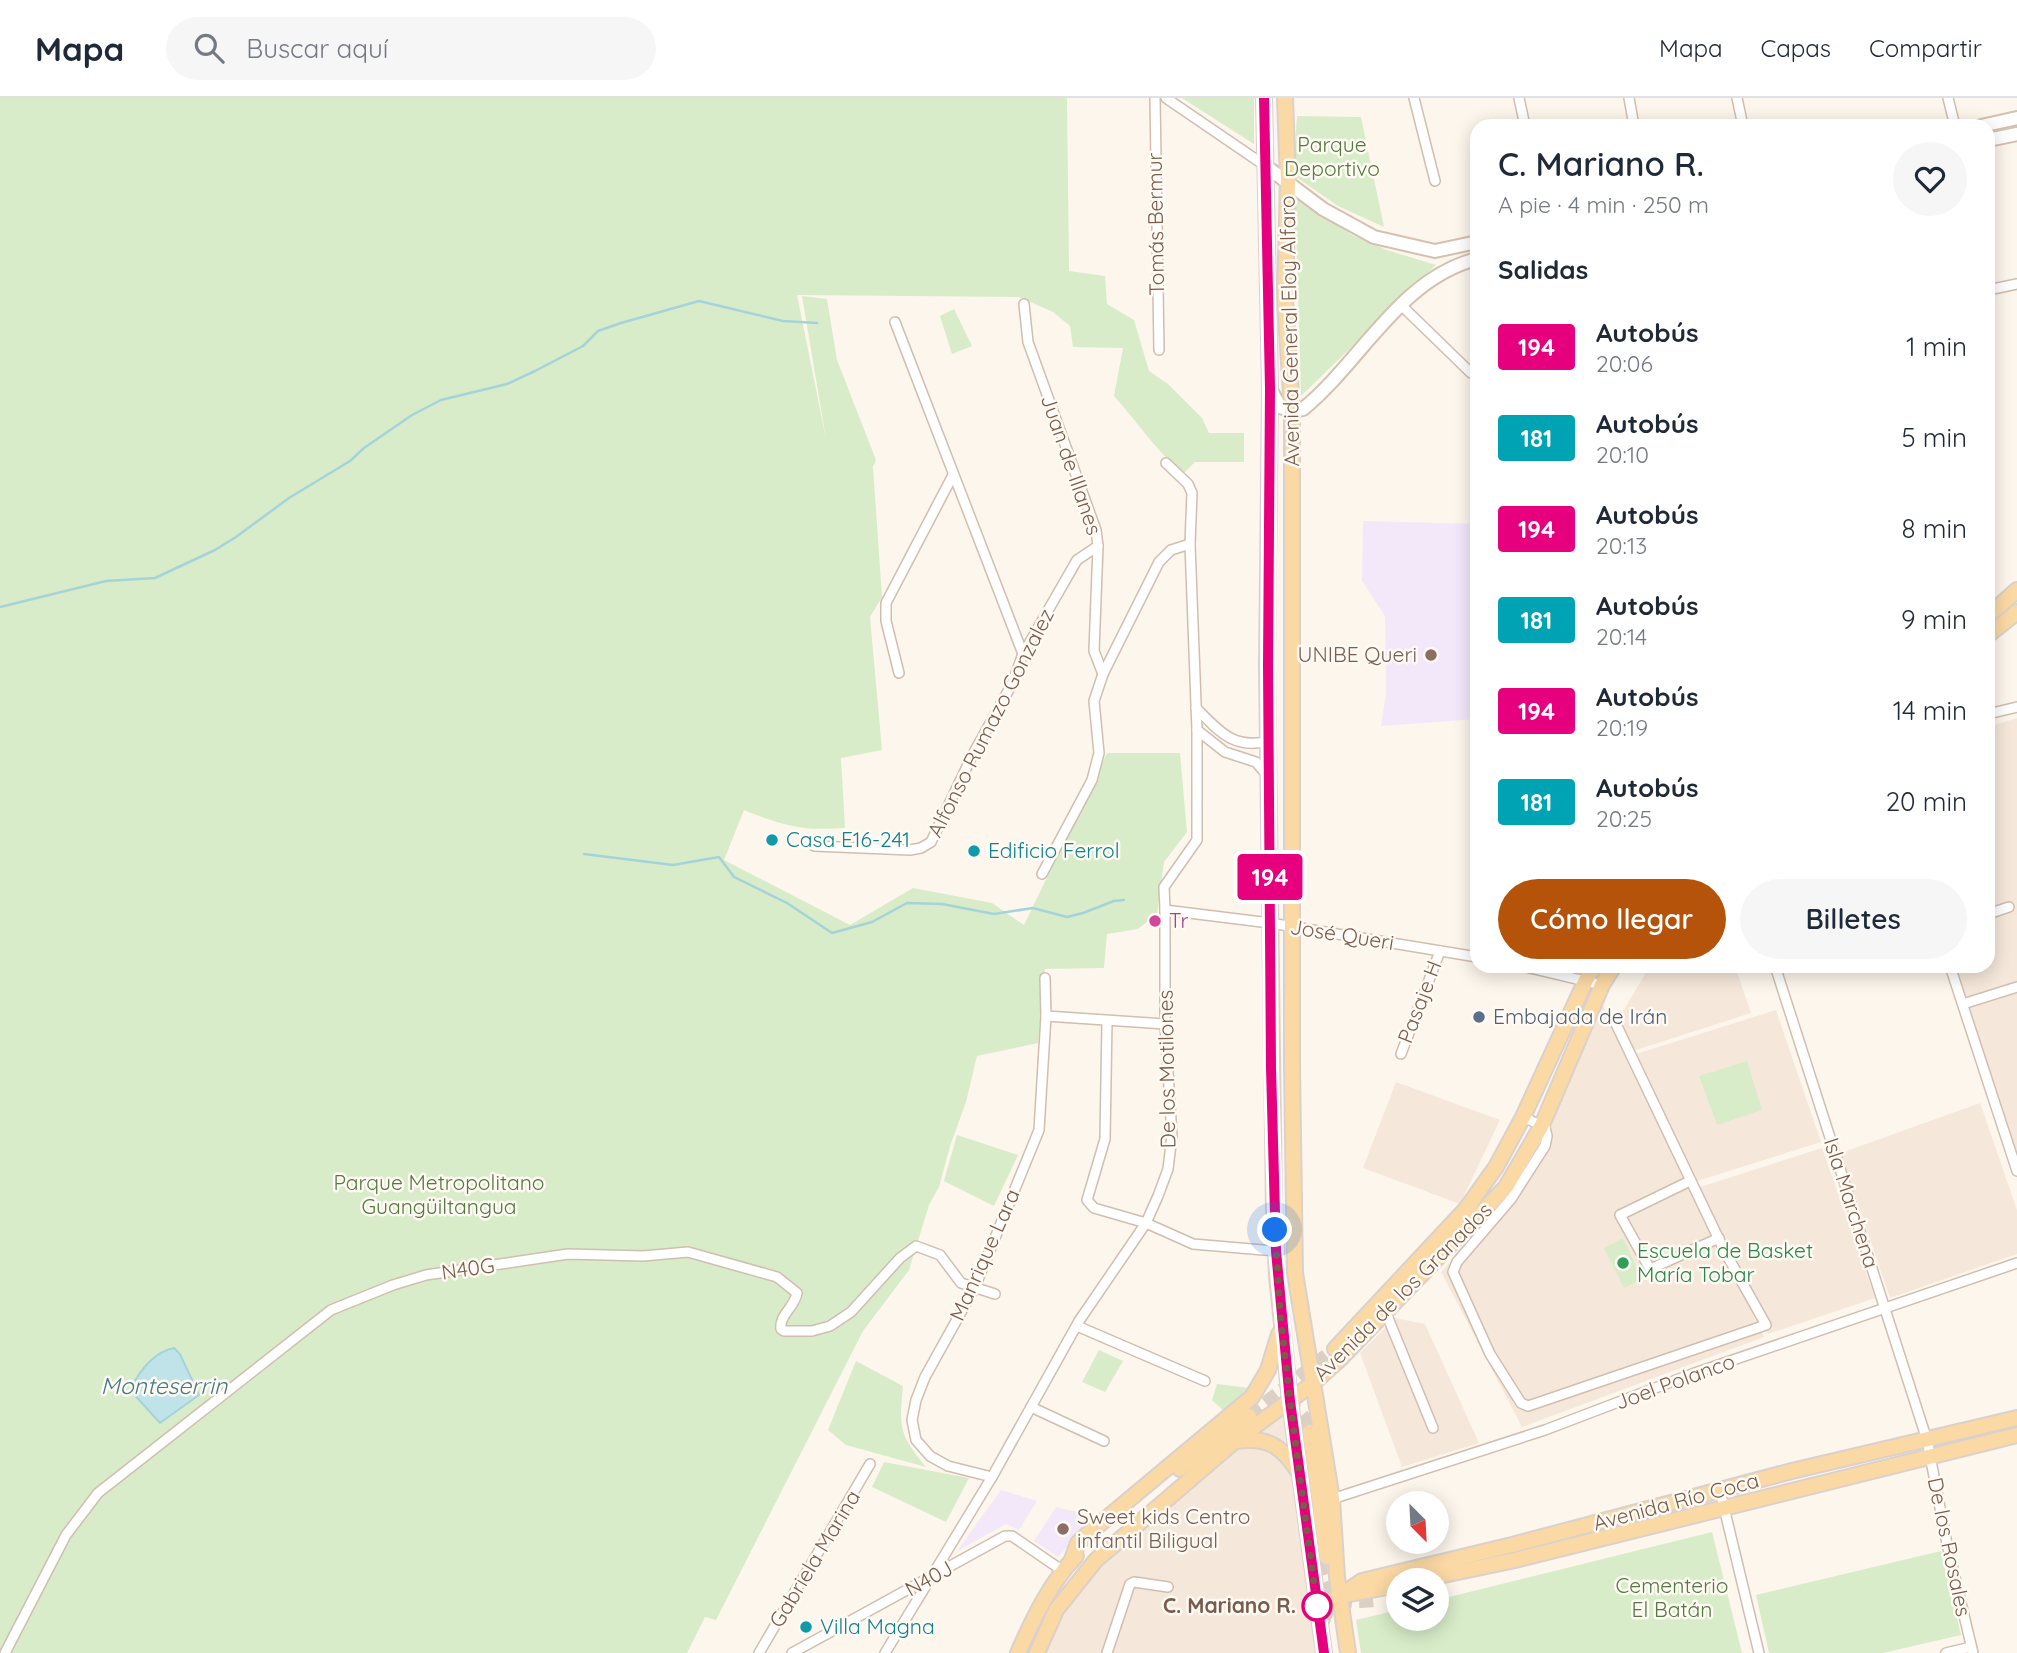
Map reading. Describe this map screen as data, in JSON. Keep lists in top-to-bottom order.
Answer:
{
  "streets": {
    "main road": ["Avenida General Eloy Alfaro", "Avenida de los Granados", "Avenida Río Coca"],
    "street": [
      "Tomás Bermur",
      "Juan de Illanes",
      "Alfonso Rumazo Gonzalez",
      "José Queri",
      "Pasaje H",
      "De los Motilones",
      "Isla Marchena",
      "Manrique Lara",
      "N40G",
      "Joel Polanco",
      "De los Rosales",
      "Gabriela Marina",
      "N40J"
    ]
  },
  "crossings": [
    ["Avenida General Eloy Alfaro", "José Queri"],
    ["Avenida General Eloy Alfaro", "Avenida de los Granados"],
    ["Avenida General Eloy Alfaro", "Joel Polanco"],
    ["Avenida General Eloy Alfaro", "Avenida Río Coca"],
    ["Juan de Illanes", "Alfonso Rumazo Gonzalez"],
    ["José Queri", "Pasaje H"],
    ["José Queri", "De los Motilones"],
    ["De los Motilones", "Manrique Lara"],
    ["De los Motilones", "N40J"],
    ["Isla Marchena", "Joel Polanco"],
    ["Isla Marchena", "Avenida Río Coca"],
    ["Isla Marchena", "De los Rosales"],
    ["Manrique Lara", "N40G"],
    ["Avenida Río Coca", "De los Rosales"]
  ],
  "water": ["Monteserrin"],
  "parks": ["Parque Deportivo", "Parque Metropolitano Guangüiltangua", "Cementerio El Batán"],
  "places": [
    "UNIBE Queri",
    "Casa E16-241",
    "Edificio Ferrol",
    "Tr",
    "Embajada de Irán",
    "Escuela de Basket María Tobar",
    "Sweet kids Centro infantil Biligual",
    "C. Mariano R.",
    "Villa Magna"
  ],
  "lines": ["bus line 194"],
  "north": "bottom right",
  "page": {
    "header": "Mapa",
    "search": "Buscar aquí",
    "nav": ["Mapa", "Capas", "Compartir"],
    "on_map": "194",
    "heading": [
      ["C. Mariano R.", "A pie · 4 min · 250 m"],
      "Salidas"
    ],
    "list": [
      {
        "mark": "194",
        "name": "Autobús",
        "note": "20:06",
        "value": "1 min"
      },
      {
        "mark": "181",
        "name": "Autobús",
        "note": "20:10",
        "value": "5 min"
      },
      {
        "mark": "194",
        "name": "Autobús",
        "note": "20:13",
        "value": "8 min"
      },
      {
        "mark": "181",
        "name": "Autobús",
        "note": "20:14",
        "value": "9 min"
      },
      {
        "mark": "194",
        "name": "Autobús",
        "note": "20:19",
        "value": "14 min"
      },
      {
        "mark": "181",
        "name": "Autobús",
        "note": "20:25",
        "value": "20 min"
      }
    ],
    "buttons": ["Cómo llegar", "Billetes"]
  }
}
